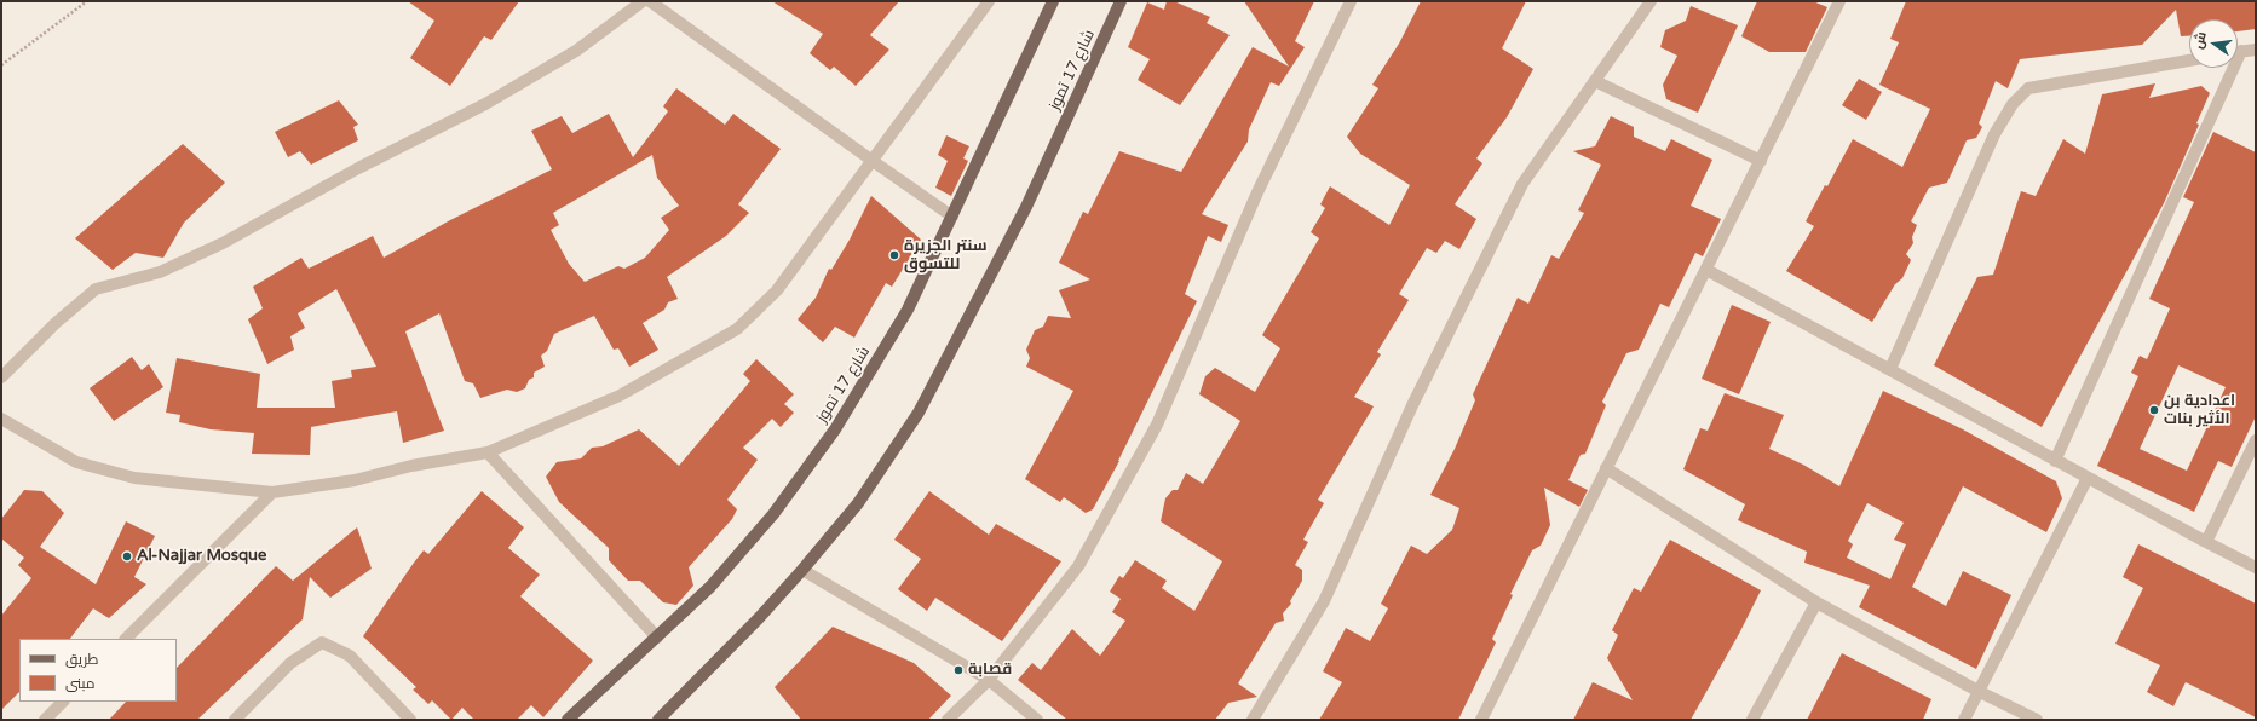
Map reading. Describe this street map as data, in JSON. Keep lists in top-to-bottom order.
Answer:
{
  "streets": {
    "main road": ["شارع 17 تموز"]
  },
  "places": [
    "سنتر الجزيرة للتسوق",
    "اعدادية بن الأثير بنات",
    "Al-Najjar Mosque",
    "قصابة"
  ],
  "legend": ["طريق", "مبنى"],
  "north": "left"
}
